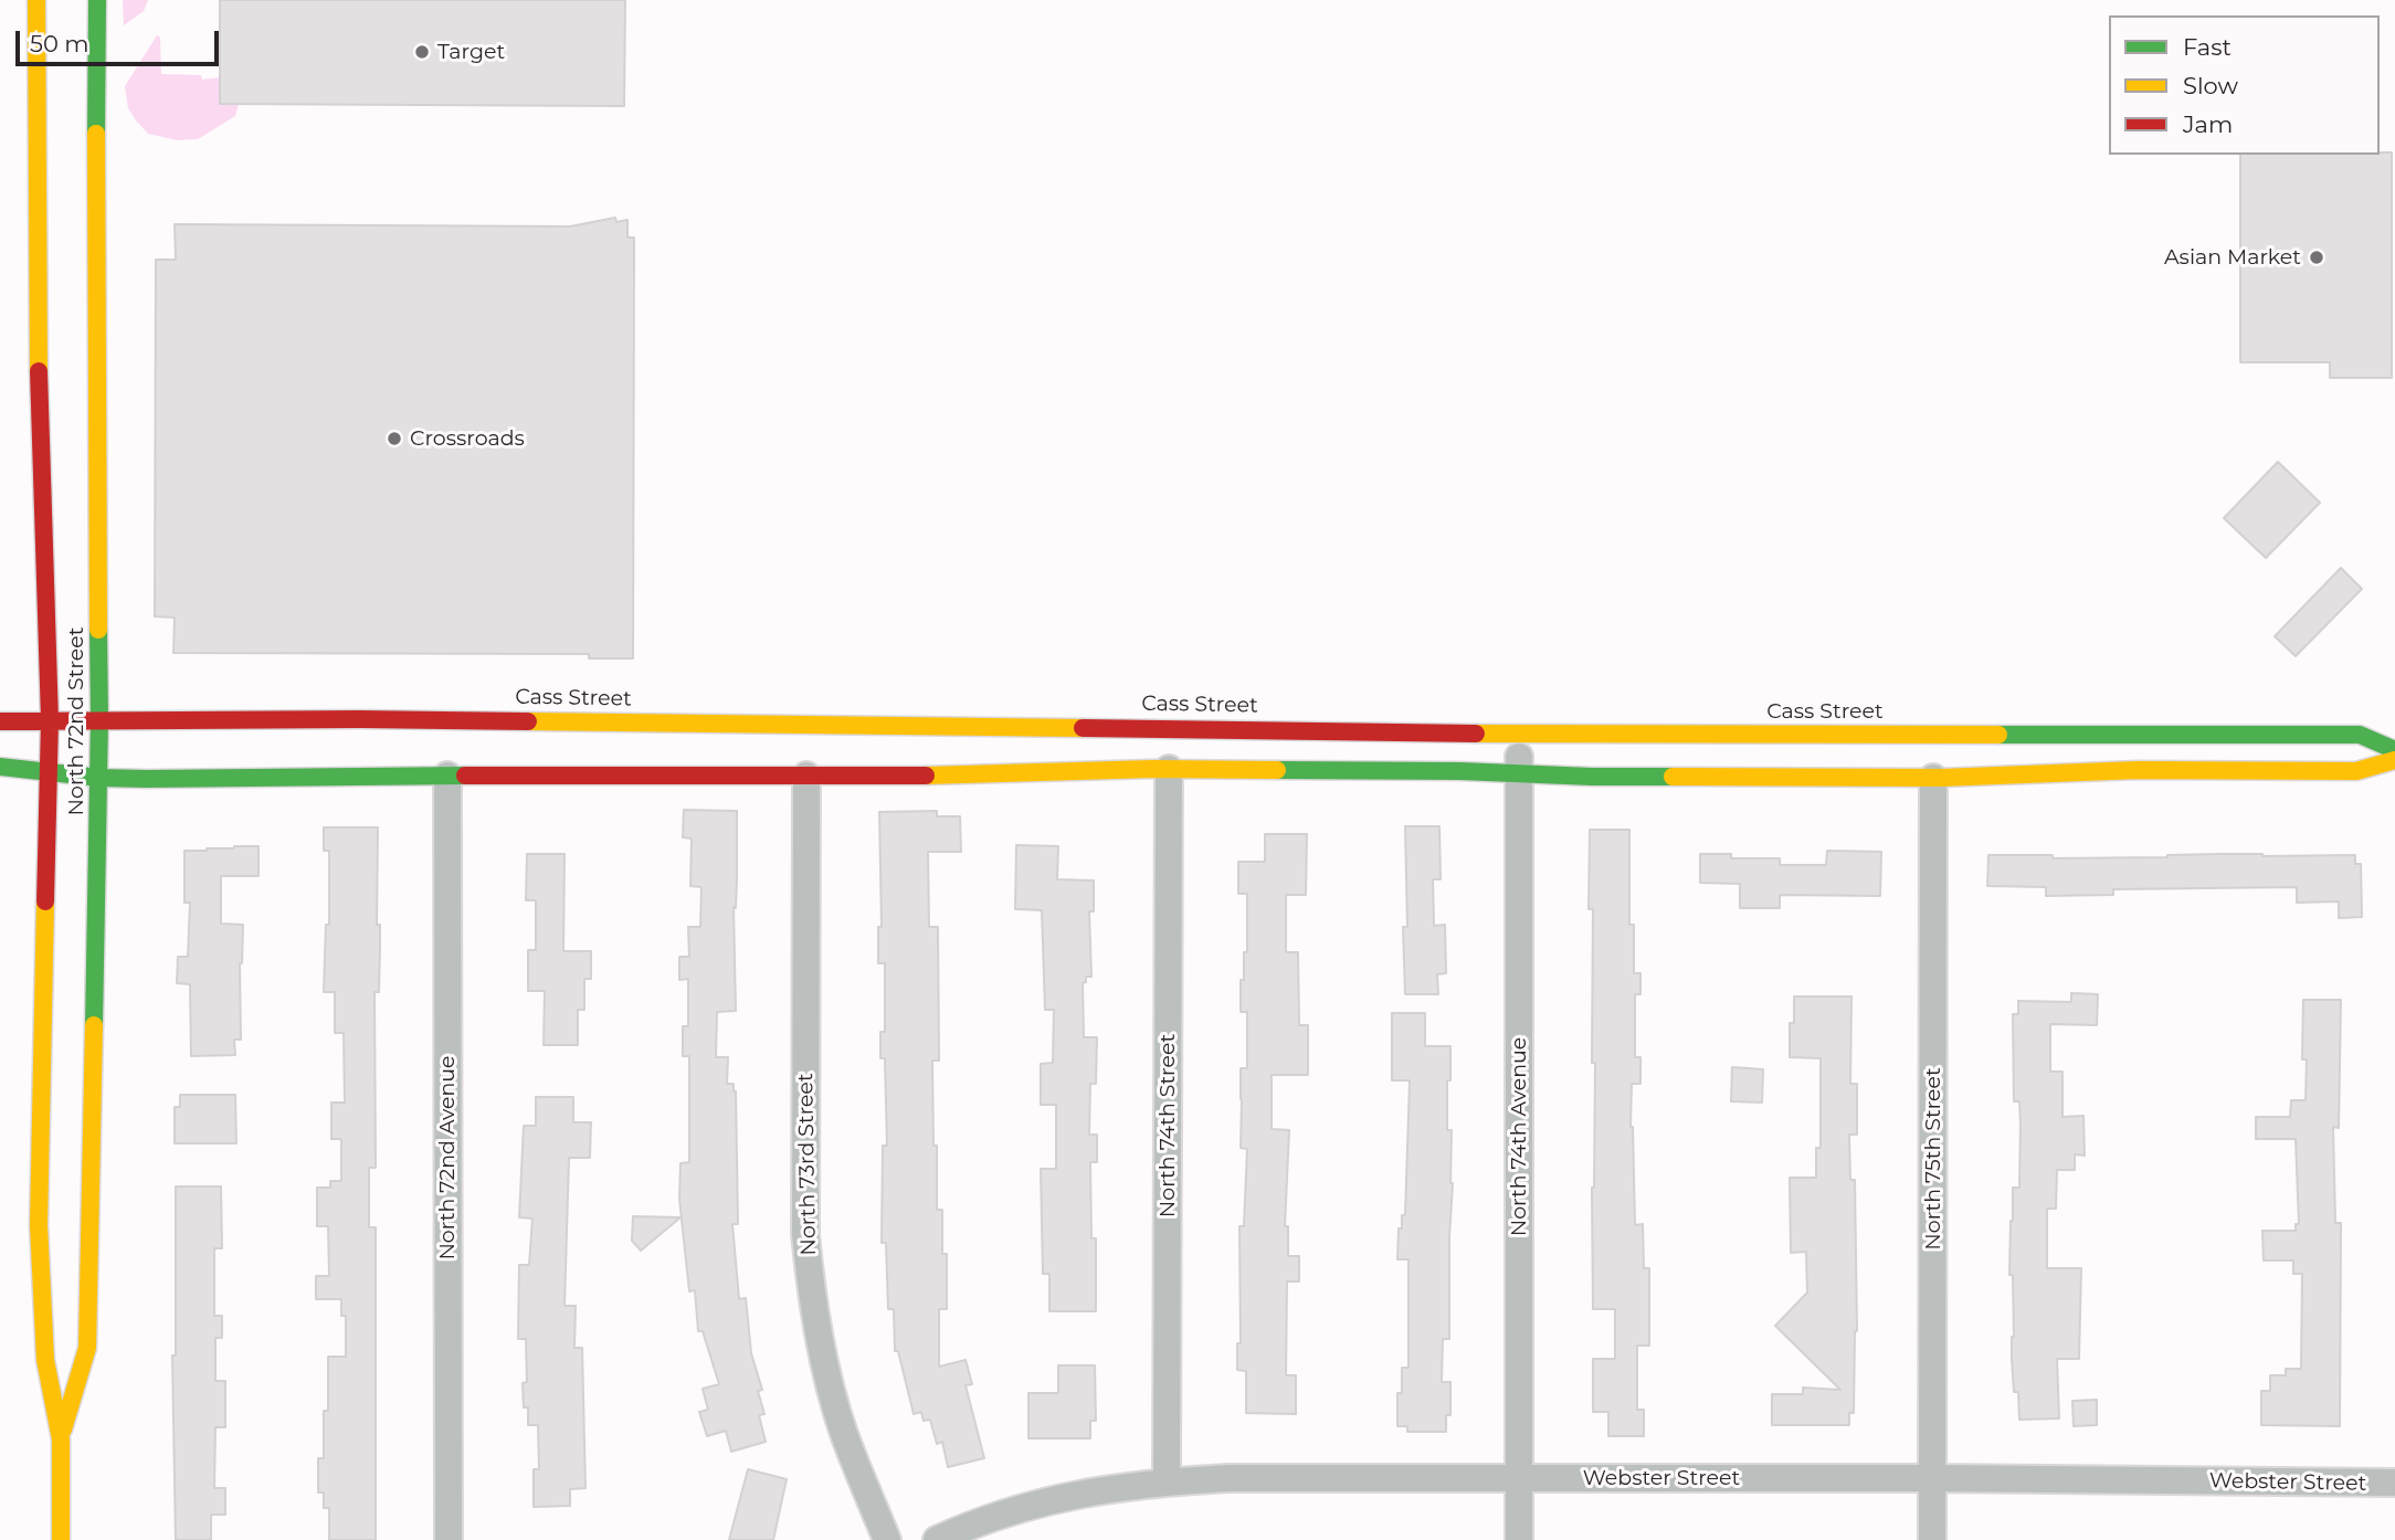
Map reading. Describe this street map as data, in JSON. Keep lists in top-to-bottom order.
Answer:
{
  "streets": {
    "main road": ["Cass Street", "North 72nd Street"],
    "street": [
      "North 74th Street",
      "North 74th Avenue",
      "North 72nd Avenue",
      "North 75th Street",
      "North 73rd Street",
      "Webster Street"
    ]
  },
  "crossings": [
    ["Cass Street", "North 72nd Street"],
    ["Cass Street", "North 74th Avenue"],
    ["North 74th Street", "Webster Street"],
    ["North 74th Avenue", "Webster Street"],
    ["North 75th Street", "Webster Street"]
  ],
  "places": ["Target", "Asian Market", "Crossroads"],
  "legend": ["Fast", "Slow", "Jam"],
  "scale_bar": "50 m"
}
